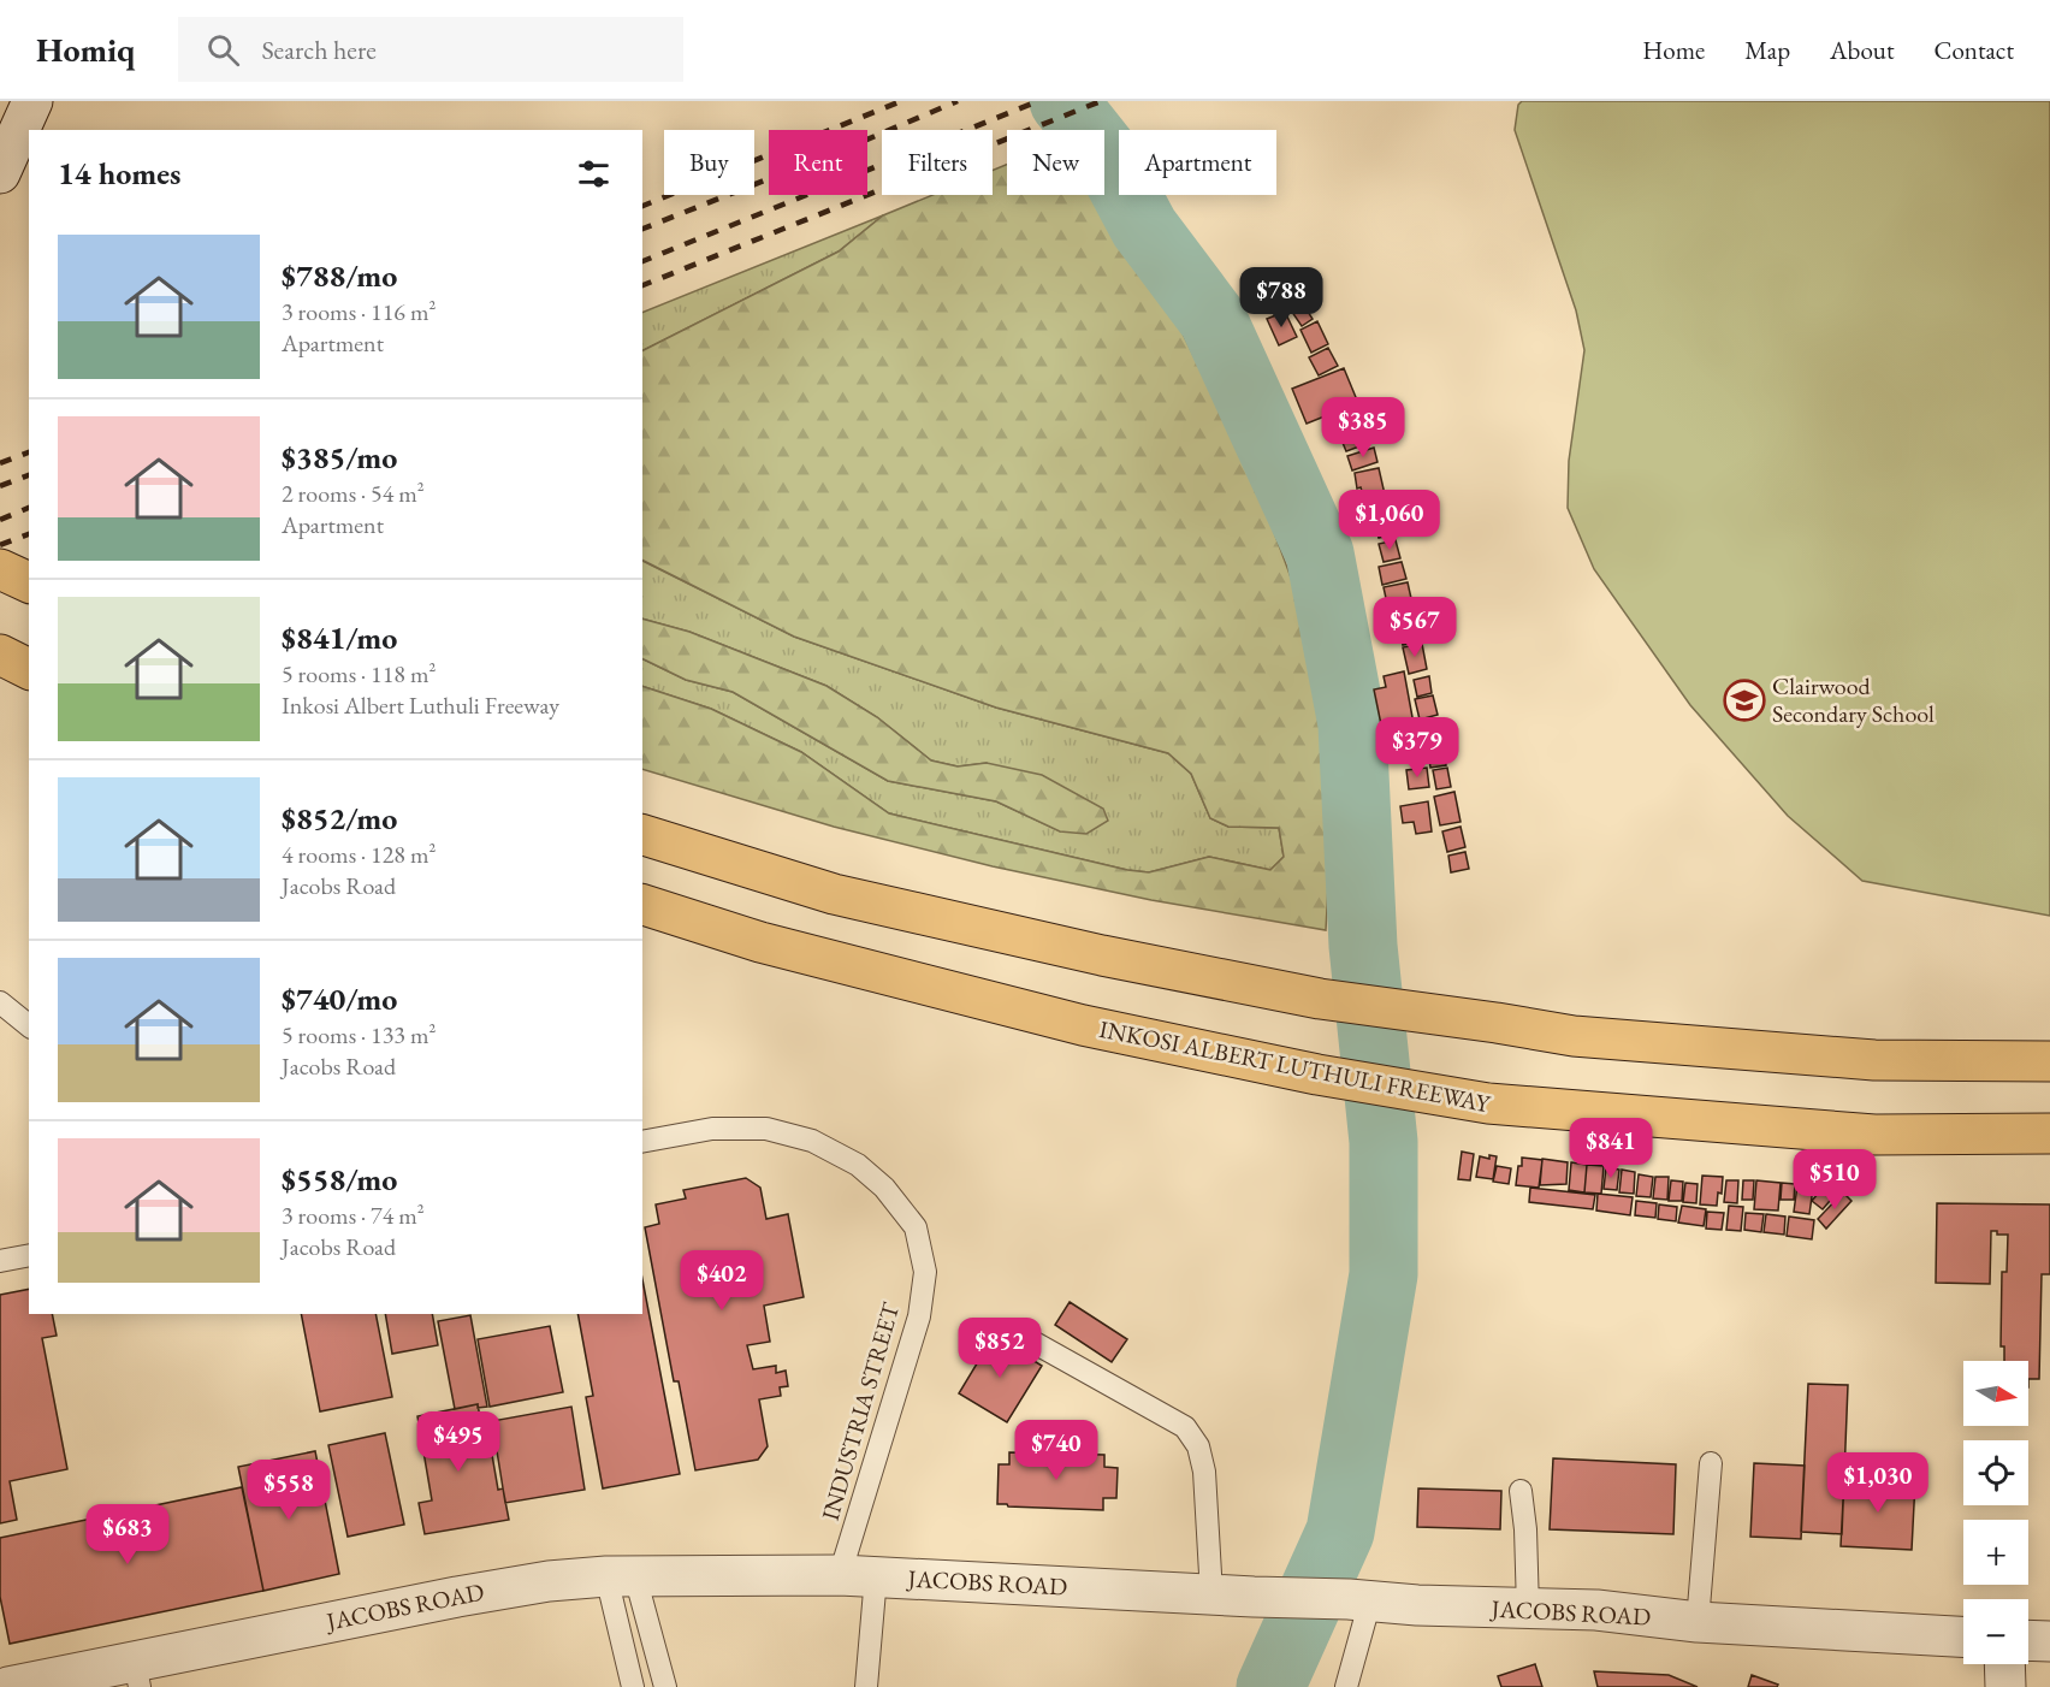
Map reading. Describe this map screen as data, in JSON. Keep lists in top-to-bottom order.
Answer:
{
  "streets": {
    "highway": ["INKOSI ALBERT LUTHULI FREEWAY"],
    "street": ["JACOBS ROAD"],
    "lane": ["INDUSTRIA STREET"]
  },
  "crossings": [
    ["INDUSTRIA STREET", "JACOBS ROAD"]
  ],
  "places": {
    "school or university": ["Clairwood Secondary School"]
  },
  "north": "right",
  "page": {
    "header": "Homiq",
    "search": "Search here",
    "nav": [
      "Home",
      "Map",
      "About",
      "Contact"
    ],
    "chip": [
      "Buy",
      "Rent",
      "Filters",
      "New",
      "Apartment"
    ],
    "heading": "14 homes",
    "list": [
      {
        "name": "$788/mo",
        "note": "3 rooms · 116 m² · Apartment"
      },
      {
        "name": "$385/mo",
        "note": "2 rooms · 54 m² · Apartment"
      },
      {
        "name": "$841/mo",
        "note": "5 rooms · 118 m² · Inkosi Albert Luthuli Freeway"
      },
      {
        "name": "$852/mo",
        "note": "4 rooms · 128 m² · Jacobs Road"
      },
      {
        "name": "$740/mo",
        "note": "5 rooms · 133 m² · Jacobs Road"
      },
      {
        "name": "$558/mo",
        "note": "3 rooms · 74 m² · Jacobs Road"
      }
    ],
    "price": [
      "$788",
      "$385",
      "$1,060",
      "$567",
      "$379",
      "$841",
      "$510",
      "$402",
      "$852",
      "$495",
      "$740",
      "$1,030",
      "$558",
      "$683"
    ],
    "map_buttons": ["+", "−"]
  }
}
